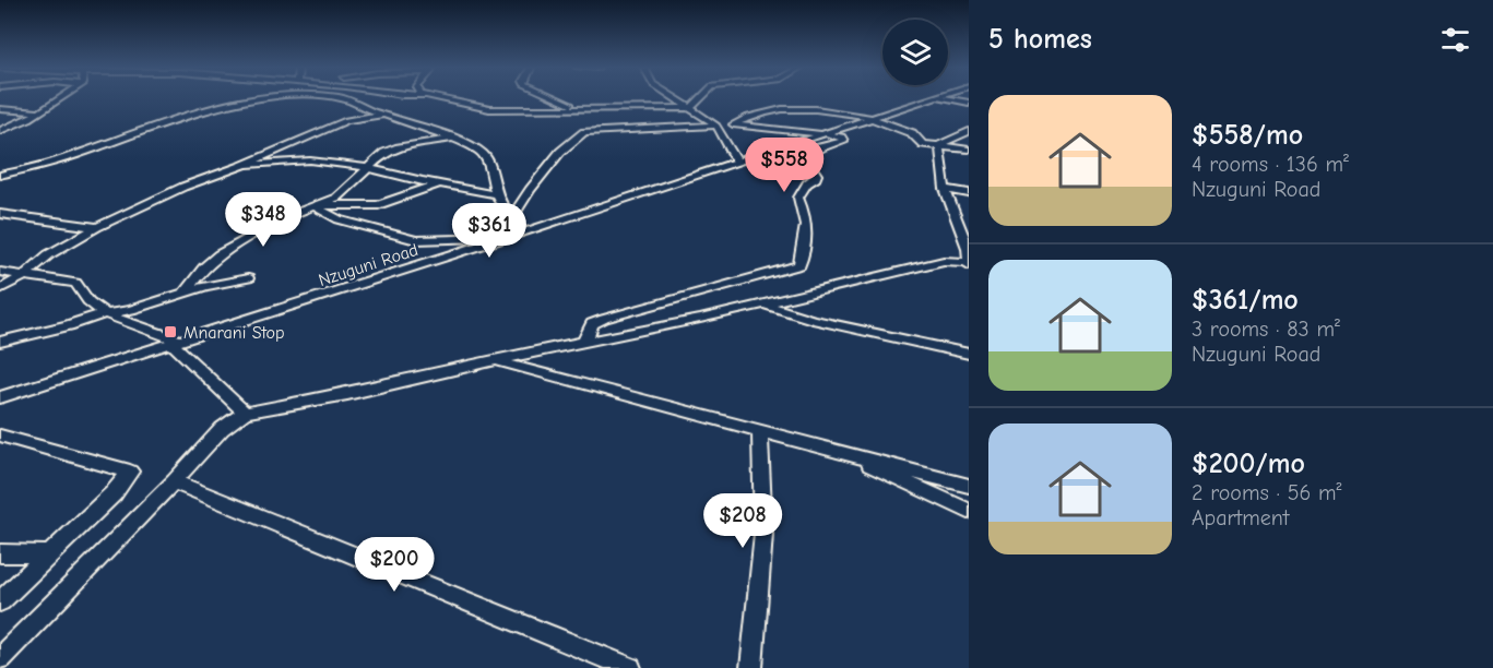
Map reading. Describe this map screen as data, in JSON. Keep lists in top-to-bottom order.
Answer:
{
  "streets": {
    "street": ["Nzuguni Road"]
  },
  "places": {
    "transit": ["Mnarani Stop"]
  },
  "page": {
    "heading": "5 homes",
    "list": [
      {
        "name": "$558/mo",
        "note": "4 rooms · 136 m² · Nzuguni Road"
      },
      {
        "name": "$361/mo",
        "note": "3 rooms · 83 m² · Nzuguni Road"
      },
      {
        "name": "$200/mo",
        "note": "2 rooms · 56 m² · Apartment"
      }
    ],
    "price": [
      "$558",
      "$348",
      "$361",
      "$208",
      "$200"
    ]
  }
}
